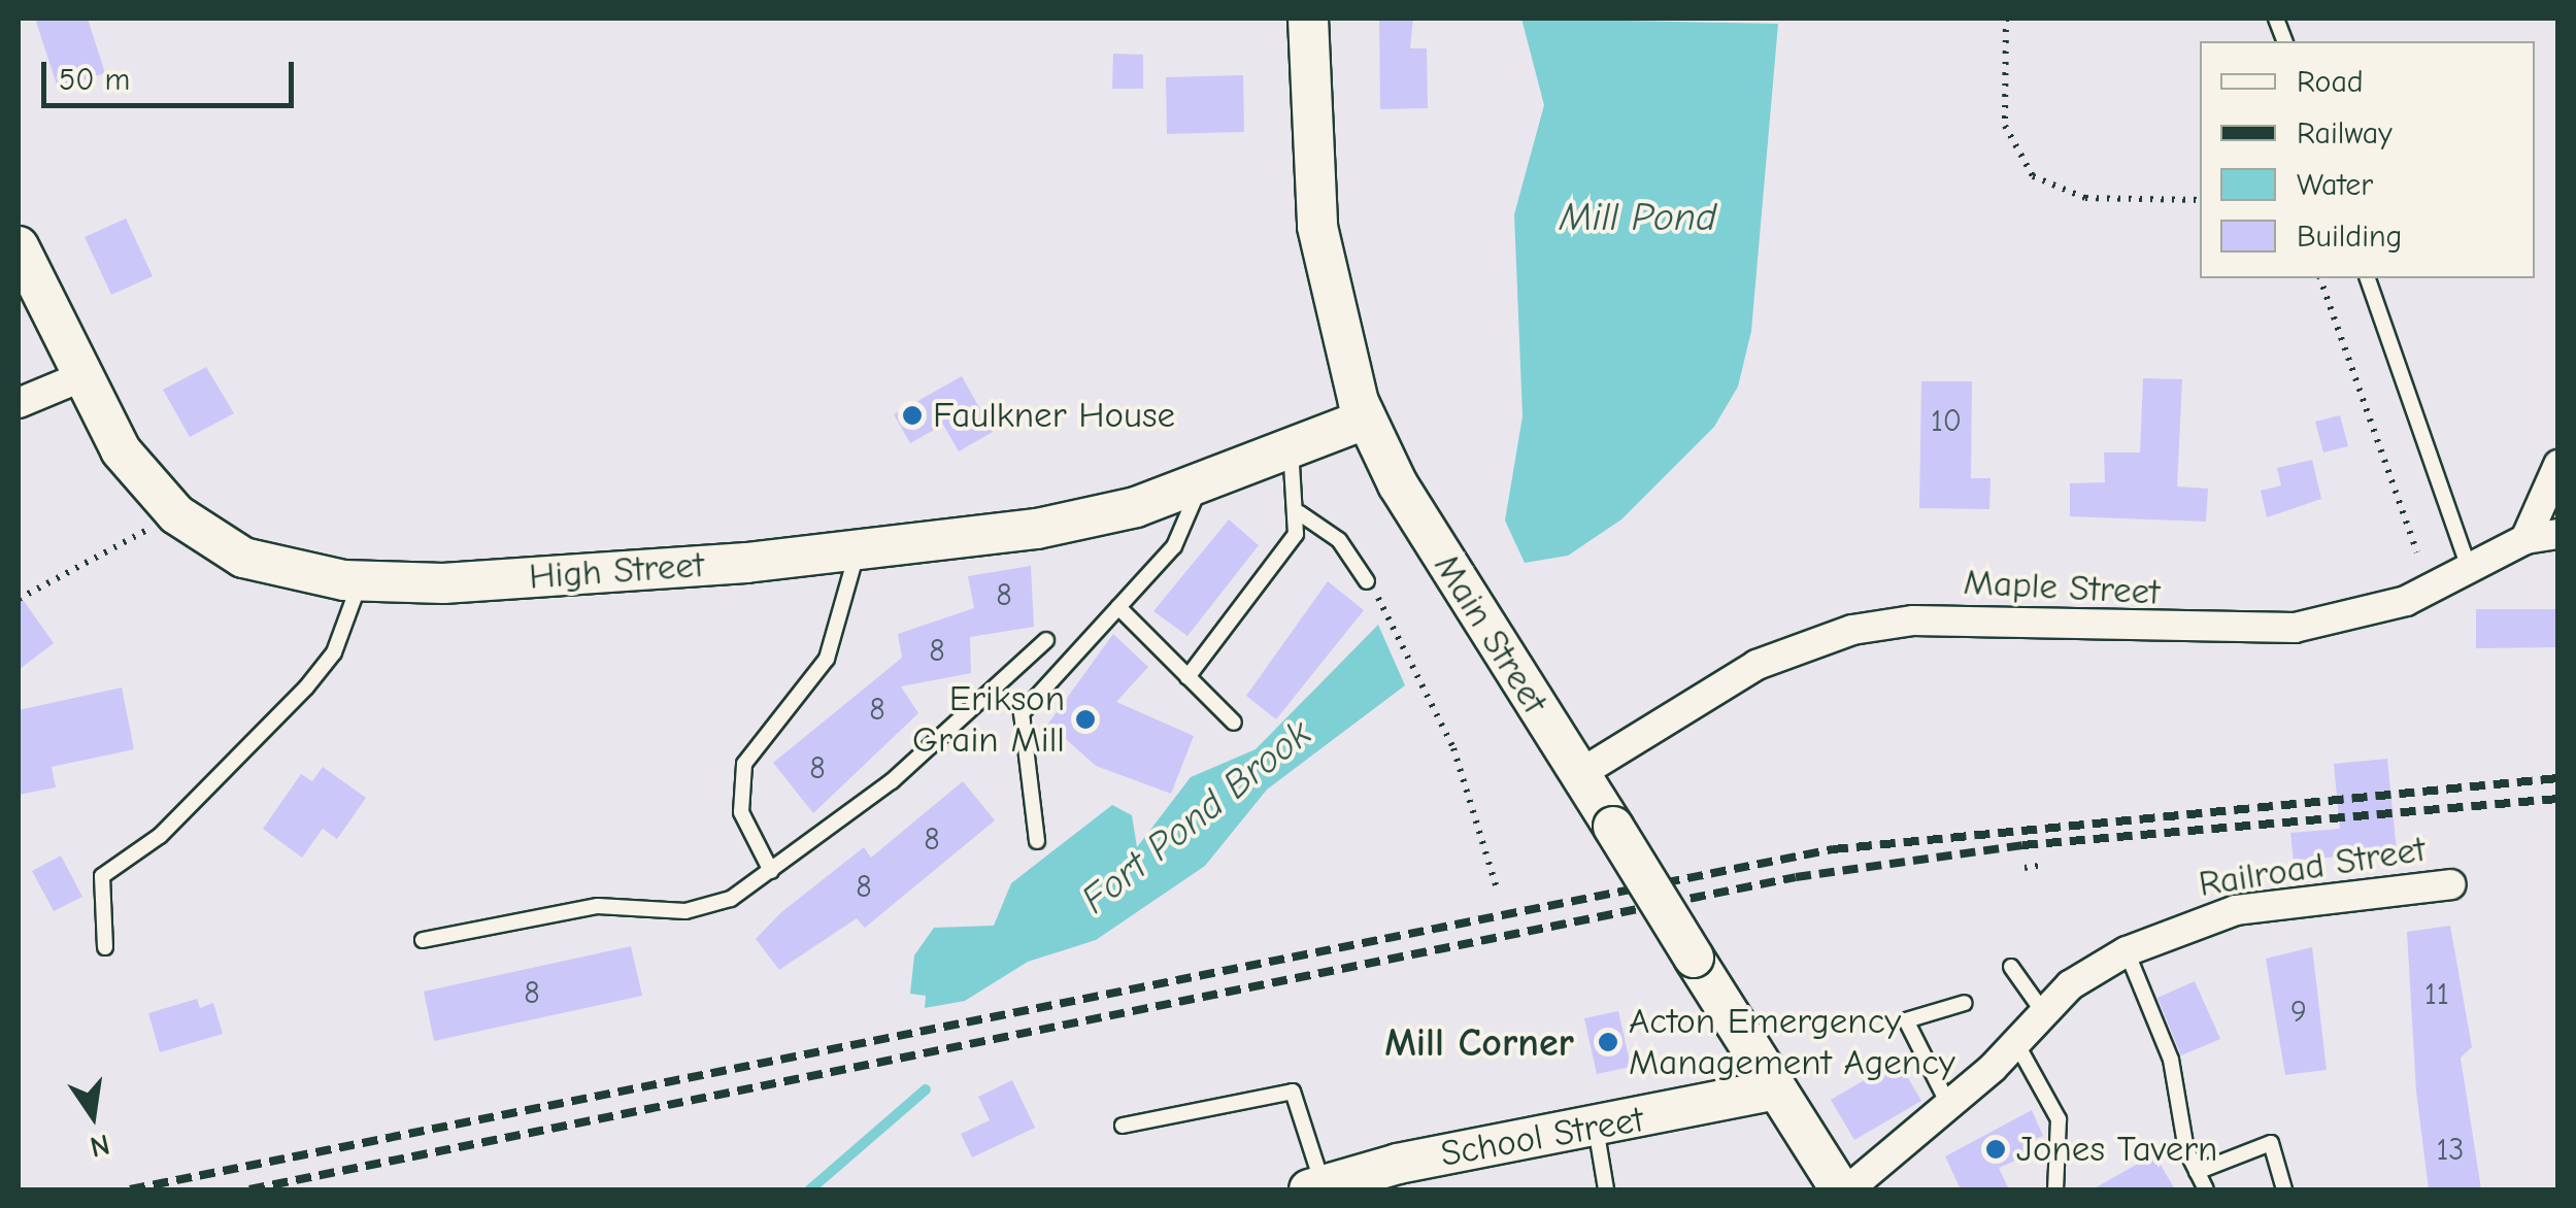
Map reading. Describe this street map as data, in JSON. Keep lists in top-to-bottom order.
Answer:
{
  "streets": {
    "street": [
      "High Street",
      "Maple Street",
      "Main Street",
      "Railroad Street",
      "School Street"
    ]
  },
  "crossings": [
    ["High Street", "Main Street"],
    ["Maple Street", "Main Street"],
    ["Main Street", "School Street"]
  ],
  "districts": ["Mill Corner"],
  "water": ["Mill Pond", "Fort Pond Brook"],
  "places": [
    "Faulkner House",
    "Erikson Grain Mill",
    "Acton Emergency Management Agency",
    "Jones Tavern"
  ],
  "house_numbers": [
    "10",
    "8",
    "8",
    "8",
    "8",
    "8",
    "8",
    "8",
    "11",
    "9",
    "13"
  ],
  "legend": [
    "Road",
    "Railway",
    "Water",
    "Building"
  ],
  "scale_bar": "50 m",
  "north": "bottom"
}
